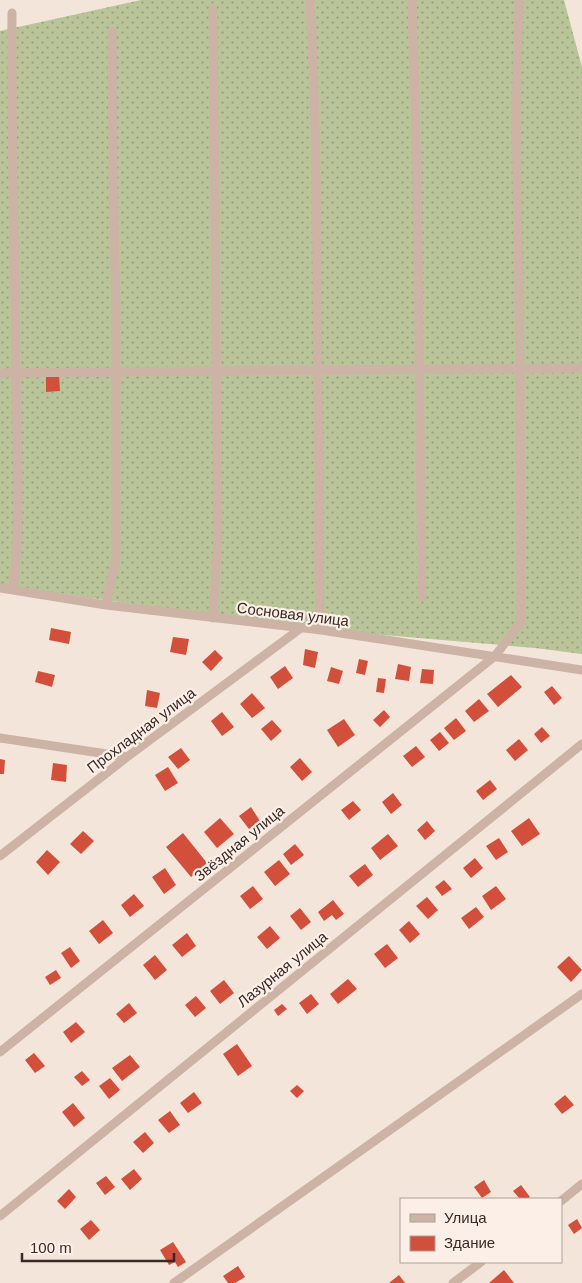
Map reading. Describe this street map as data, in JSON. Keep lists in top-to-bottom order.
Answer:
{
  "streets": {
    "street": [
      "Сосновая улица",
      "Прохладная улица",
      "Звёздная улица",
      "Лазурная улица"
    ]
  },
  "crossings": [
    ["Сосновая улица", "Прохладная улица"],
    ["Сосновая улица", "Звёздная улица"]
  ],
  "legend": ["Улица", "Здание"],
  "scale_bar": "100 m"
}
